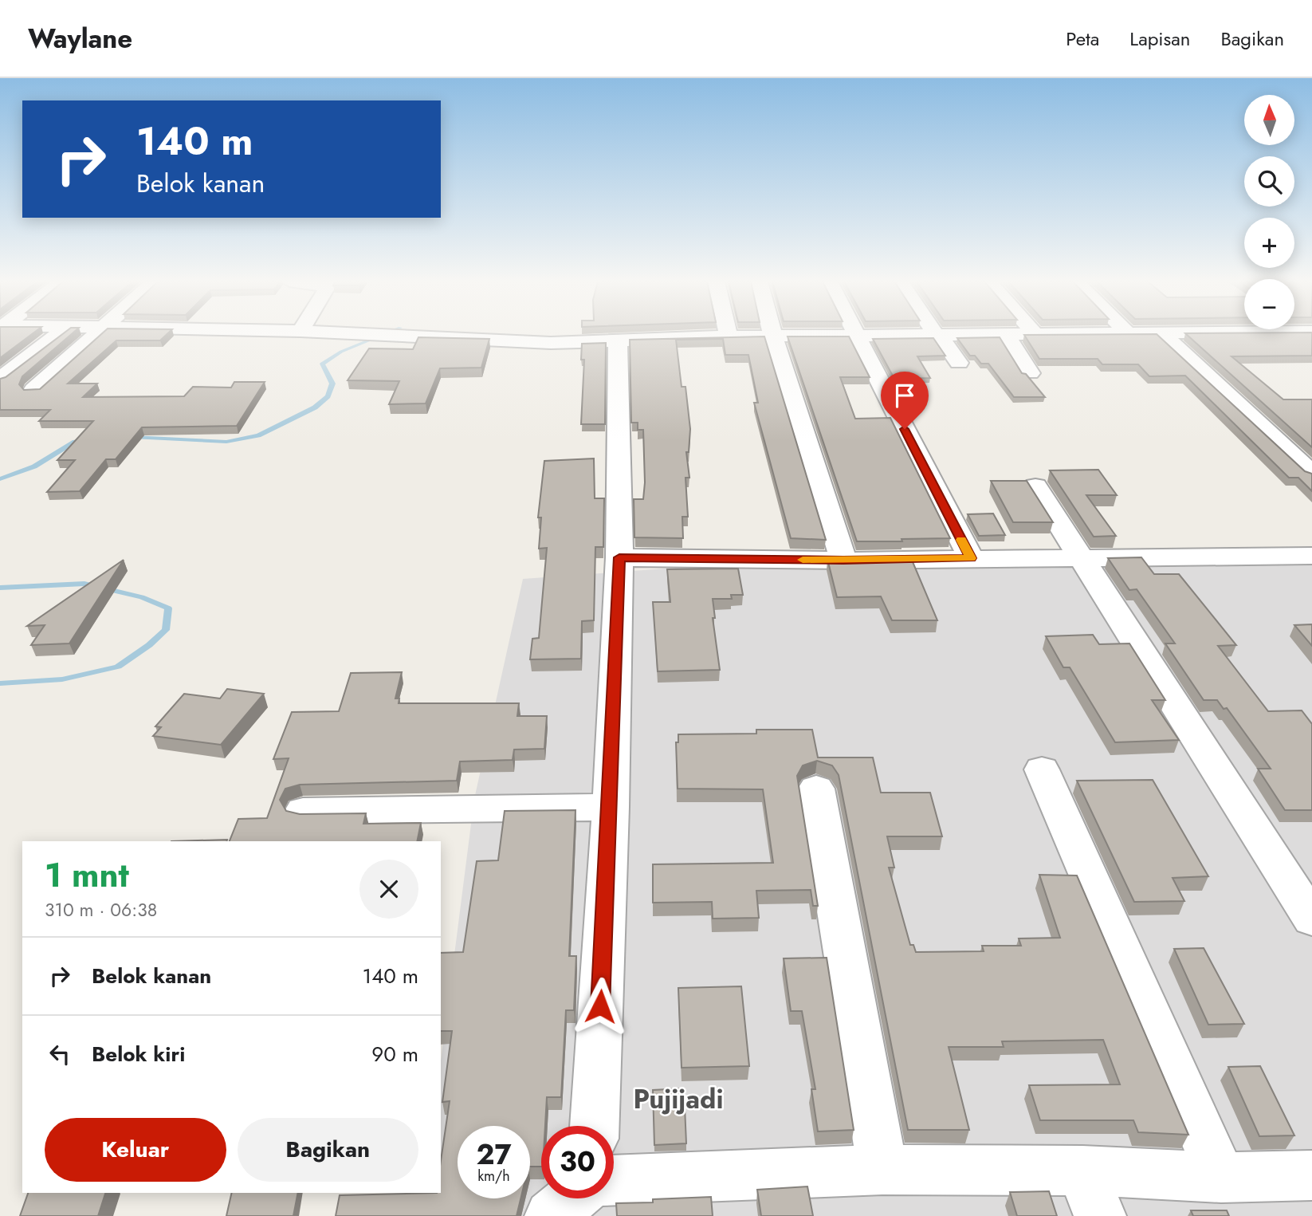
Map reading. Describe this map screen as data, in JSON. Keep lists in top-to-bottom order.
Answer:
{
  "districts": ["Pujijadi"],
  "north": "top",
  "page": {
    "header": "Waylane",
    "nav": ["Peta", "Lapisan", "Bagikan"],
    "map_buttons": ["+", "−"],
    "turn": ["140 m", "Belok kanan"],
    "heading": ["1 mnt", "310 m · 06:38"],
    "list": [
      {
        "name": "Belok kanan",
        "value": "140 m"
      },
      {
        "name": "Belok kiri",
        "value": "90 m"
      }
    ],
    "buttons": ["Keluar", "Bagikan"],
    "speed": "27 km/h",
    "limit": "30"
  }
}
